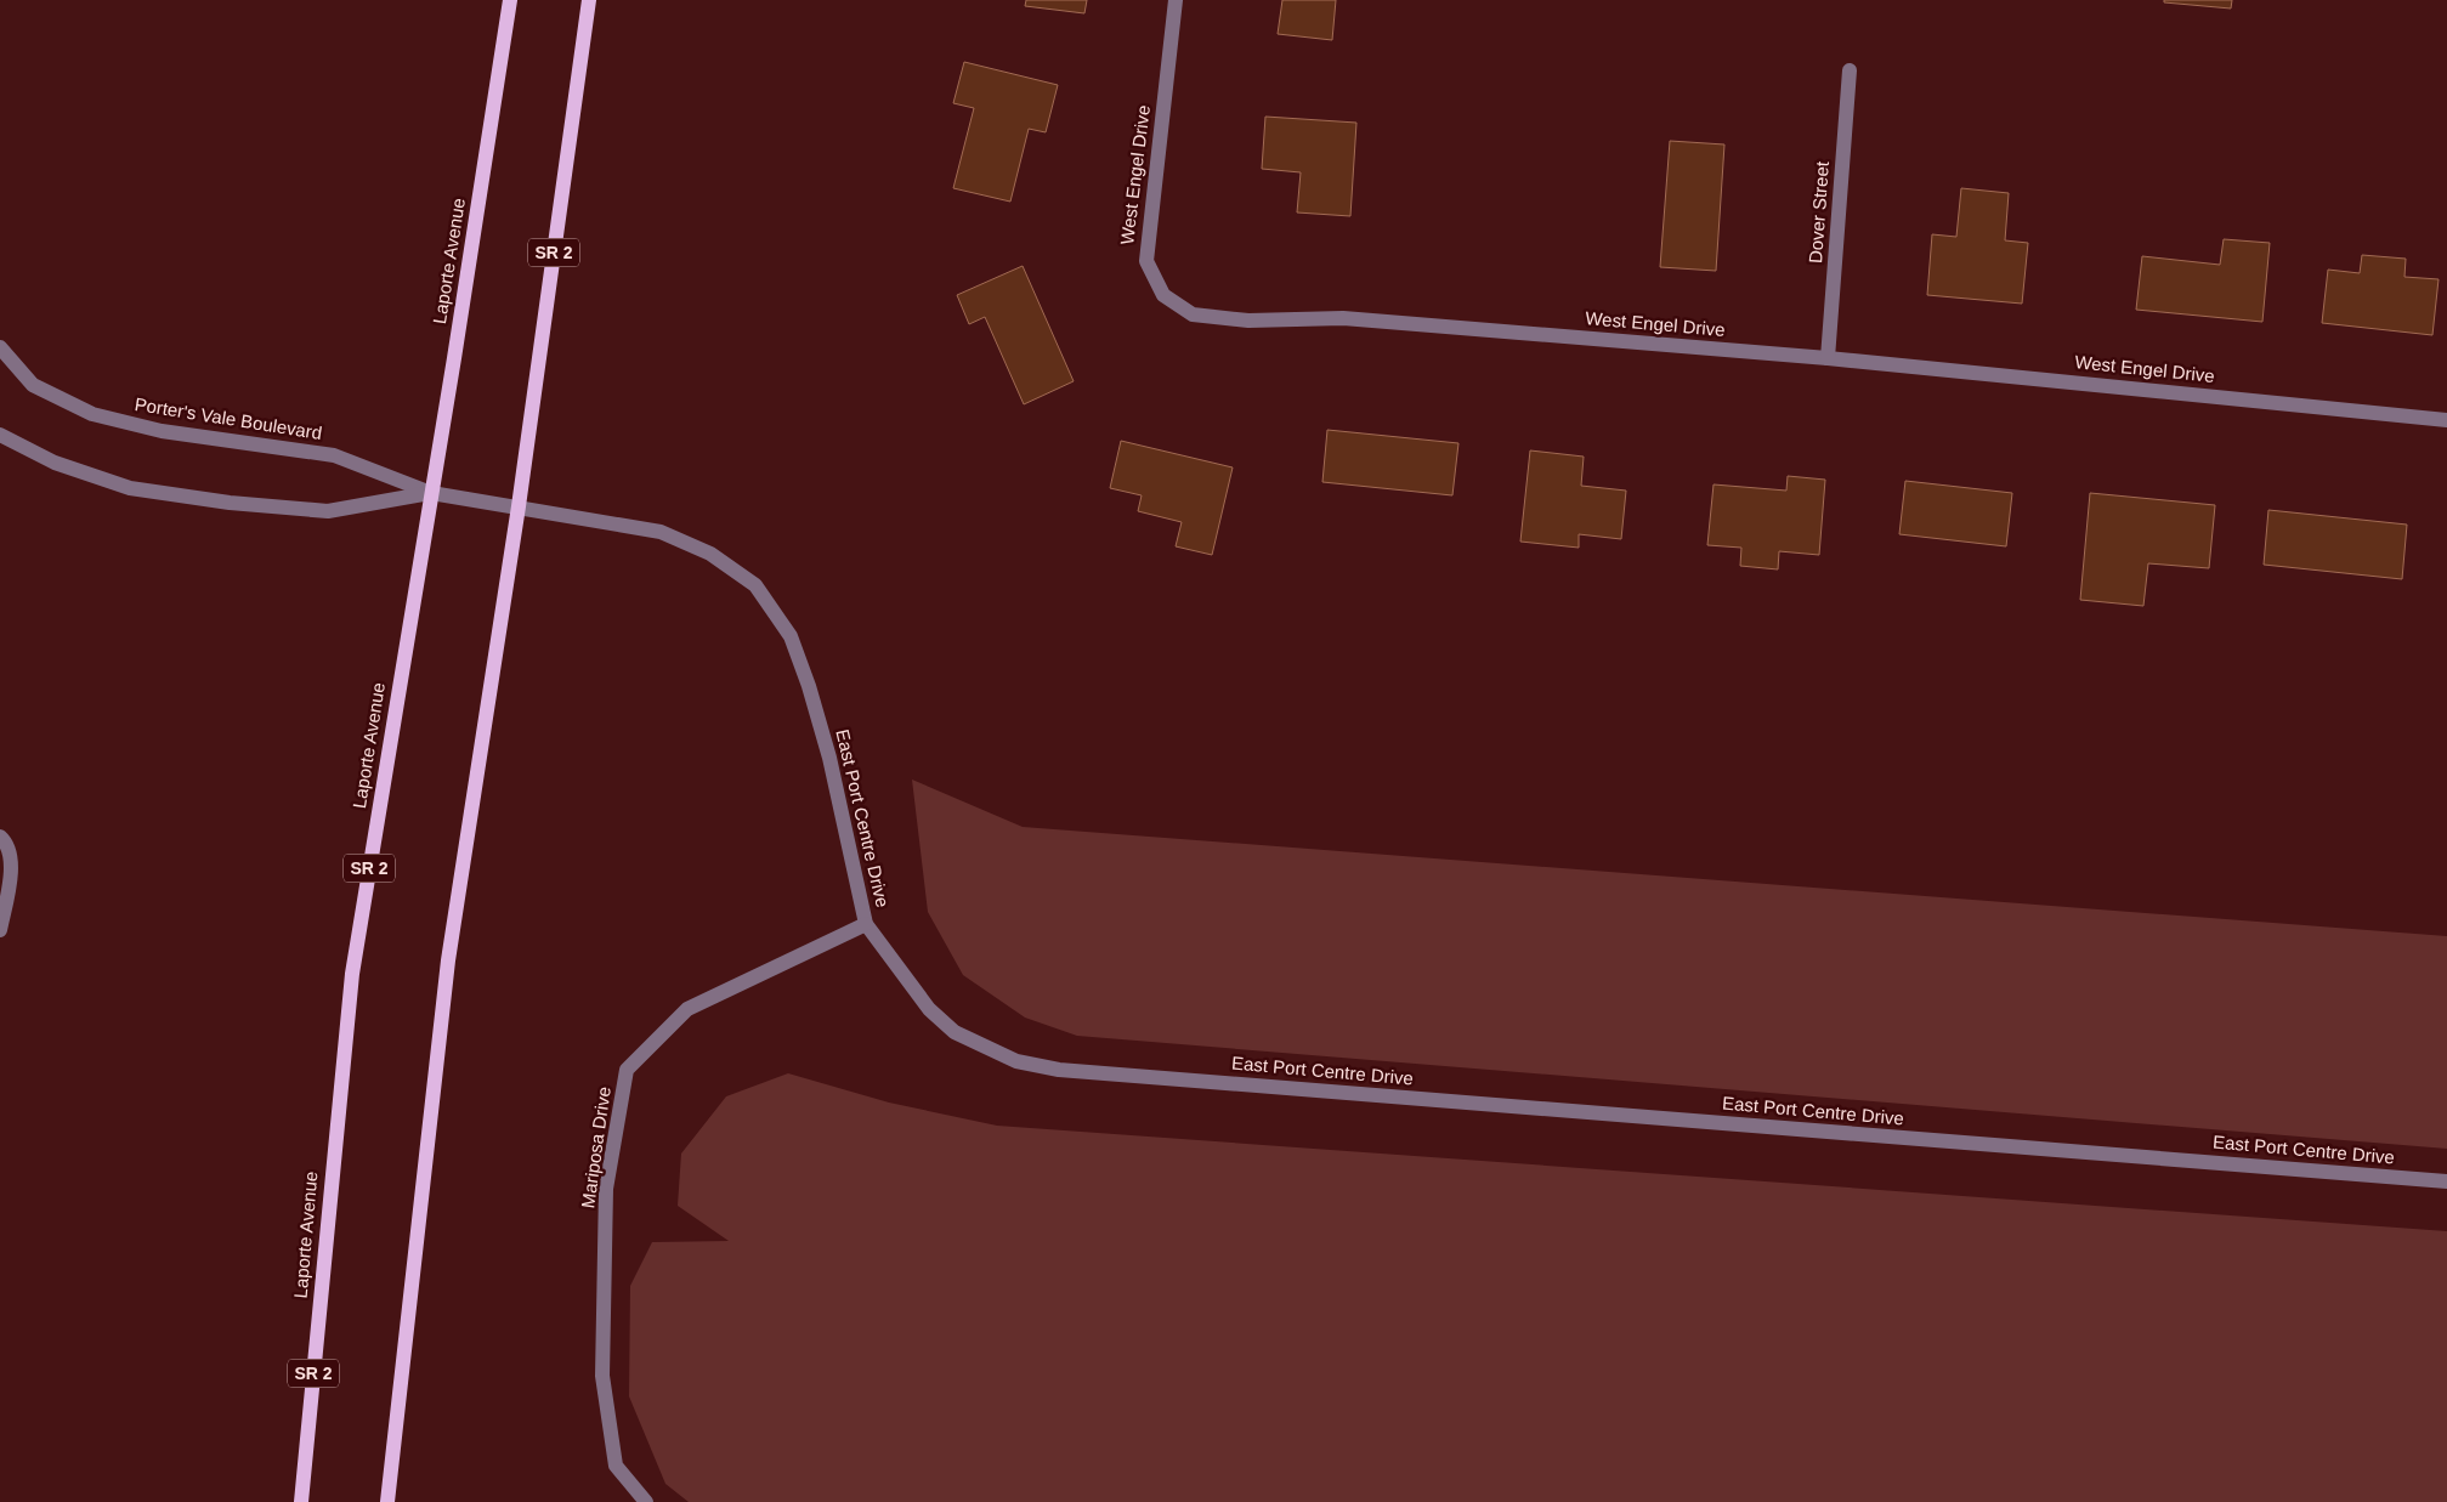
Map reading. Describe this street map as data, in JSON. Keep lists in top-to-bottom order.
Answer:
{
  "streets": {
    "main road": ["SR 2", "Laporte Avenue"],
    "street": [
      "West Engel Drive",
      "Dover Street",
      "Porter's Vale Boulevard",
      "East Port Centre Drive",
      "Mariposa Drive"
    ]
  },
  "crossings": [
    ["West Engel Drive", "Dover Street"],
    ["SR 2", "Porter's Vale Boulevard"],
    ["SR 2", "East Port Centre Drive"],
    ["Laporte Avenue", "Porter's Vale Boulevard"],
    ["Porter's Vale Boulevard", "East Port Centre Drive"],
    ["East Port Centre Drive", "Mariposa Drive"]
  ]
}
